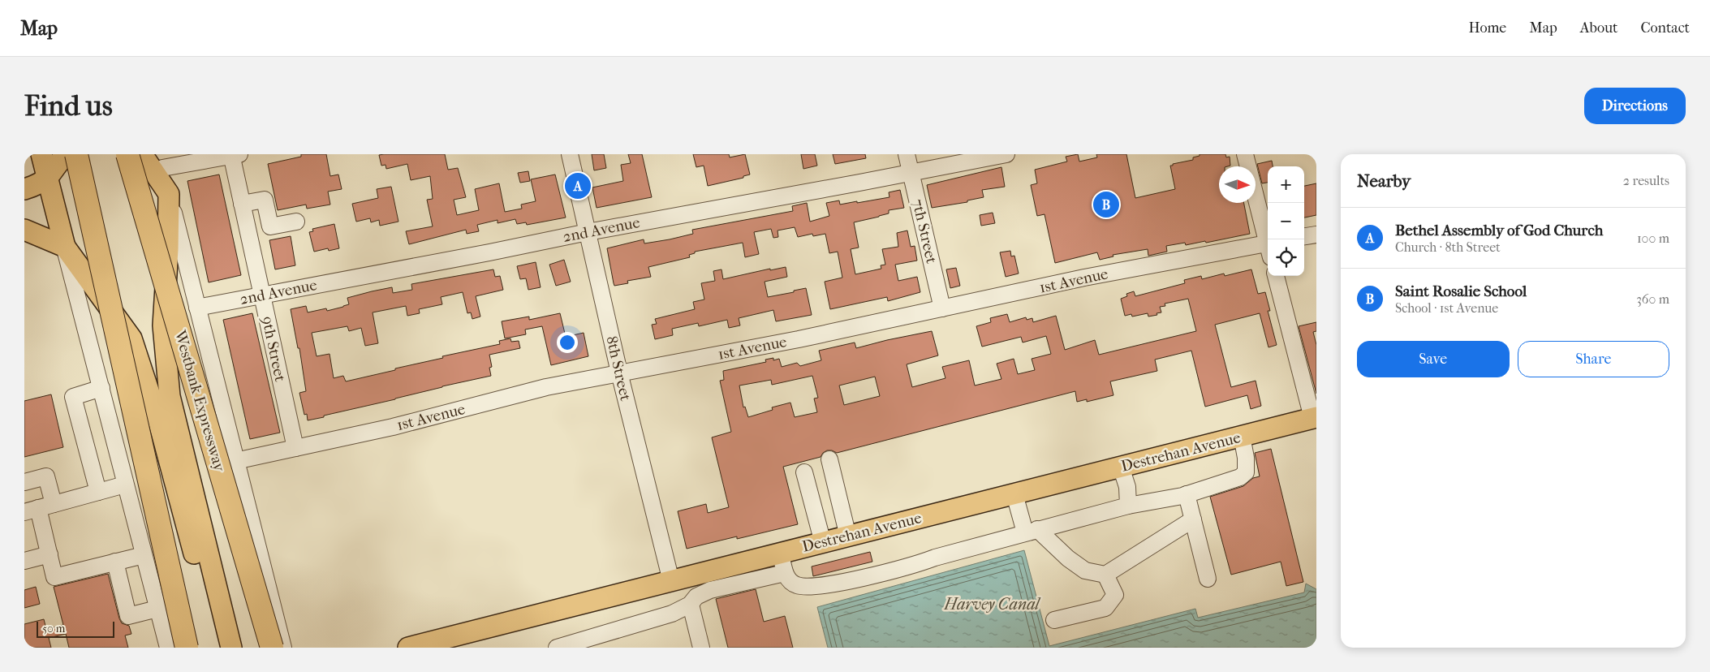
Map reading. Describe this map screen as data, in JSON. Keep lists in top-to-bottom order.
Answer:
{
  "streets": {
    "highway": ["Westbank Expressway"],
    "main road": ["Destrehan Avenue"],
    "street": [
      "2nd Avenue",
      "7th Street",
      "1st Avenue",
      "9th Street",
      "8th Street"
    ]
  },
  "crossings": [
    ["2nd Avenue", "7th Street"],
    ["2nd Avenue", "9th Street"],
    ["2nd Avenue", "8th Street"],
    ["2nd Avenue", "Westbank Expressway"],
    ["7th Street", "1st Avenue"],
    ["1st Avenue", "9th Street"],
    ["1st Avenue", "8th Street"],
    ["1st Avenue", "Westbank Expressway"],
    ["8th Street", "Destrehan Avenue"]
  ],
  "water": ["Harvey Canal"],
  "scale_bar": "50 m",
  "north": "right",
  "page": {
    "header": "Map",
    "nav": [
      "Home",
      "Map",
      "About",
      "Contact"
    ],
    "buttons": [
      "Directions",
      ["Save", "Share"]
    ],
    "title": "Find us",
    "heading": ["Nearby", "2 results"],
    "map_buttons": ["+", "−"],
    "pins": ["A", "B"],
    "list": [
      {
        "mark": "A",
        "name": "Bethel Assembly of God Church",
        "note": "Church · 8th Street",
        "value": "100 m"
      },
      {
        "mark": "B",
        "name": "Saint Rosalie School",
        "note": "School · 1st Avenue",
        "value": "360 m"
      }
    ],
    "scale": "50 m"
  }
}
